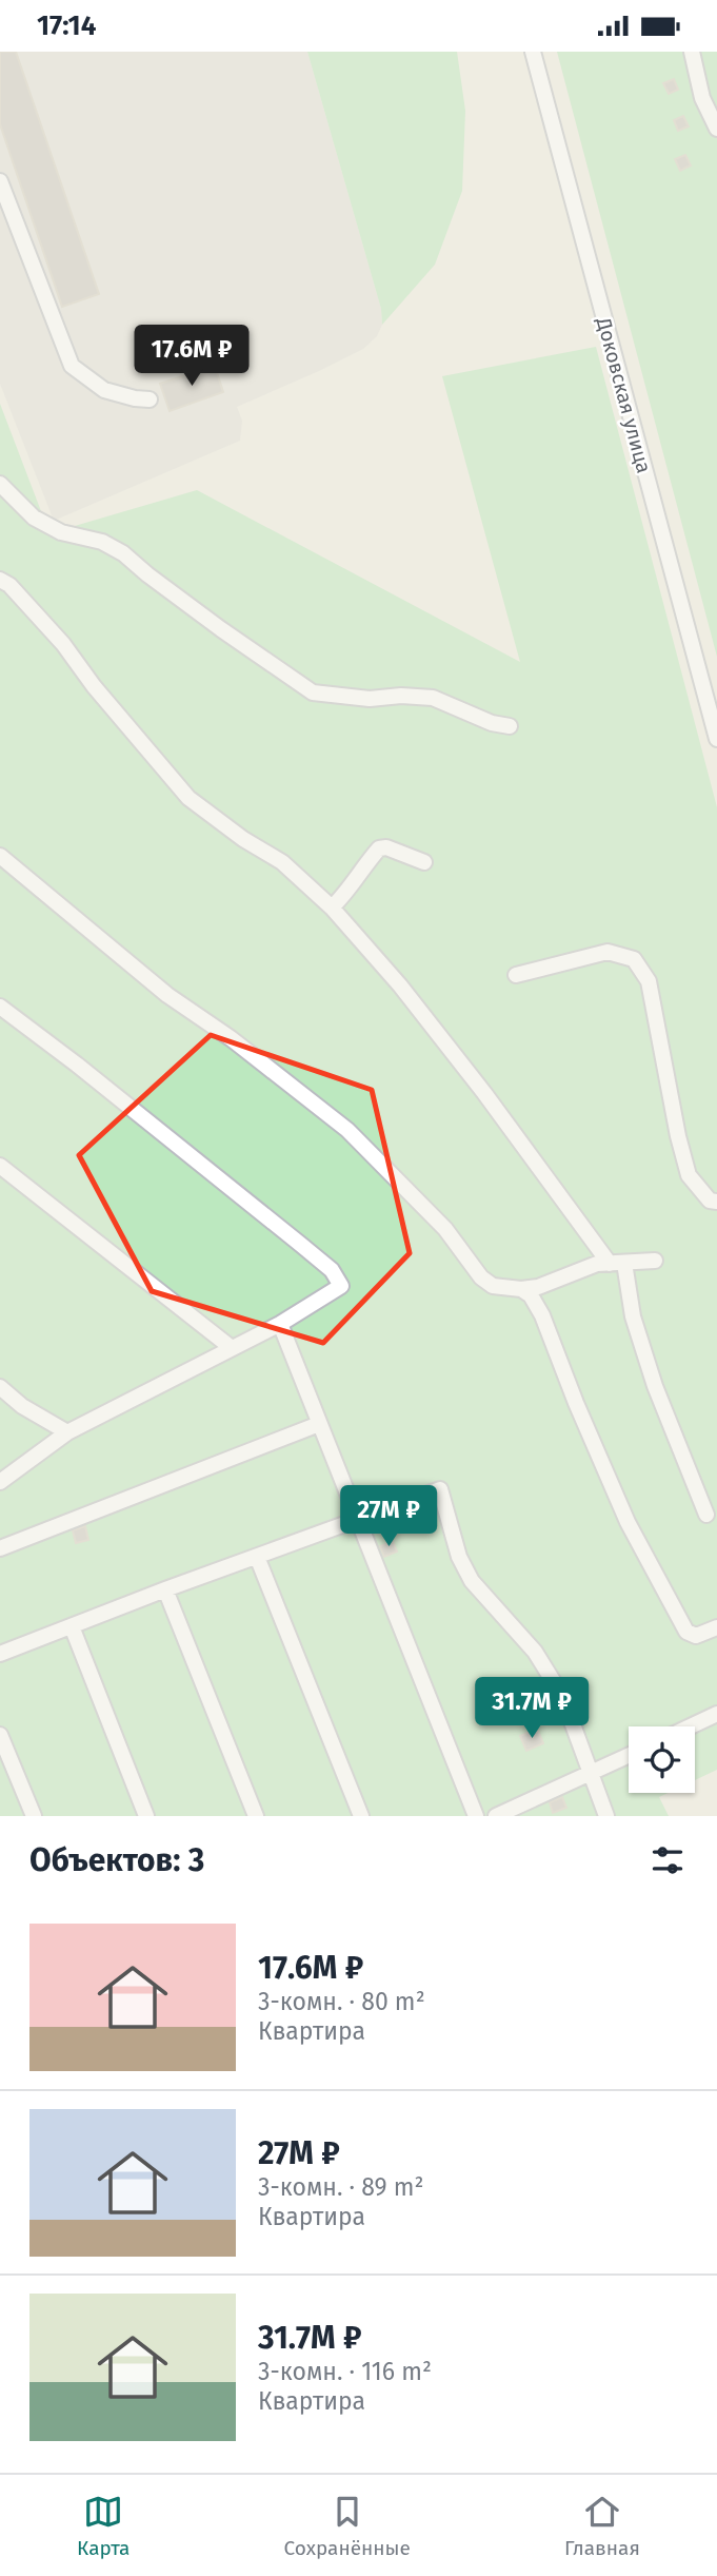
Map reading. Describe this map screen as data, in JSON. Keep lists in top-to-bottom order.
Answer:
{
  "streets": {
    "street": ["Доковская улица"]
  },
  "page": {
    "status": "17:14",
    "price": ["17.6M ₽", "27M ₽", "31.7M ₽"],
    "heading": "Объектов: 3",
    "list": [
      {
        "name": "17.6M ₽",
        "note": "3-комн. · 80 m² · Квартира"
      },
      {
        "name": "27M ₽",
        "note": "3-комн. · 89 m² · Квартира"
      },
      {
        "name": "31.7M ₽",
        "note": "3-комн. · 116 m² · Квартира"
      }
    ],
    "tabs": ["Карта", "Сохранённые", "Главная"]
  }
}
